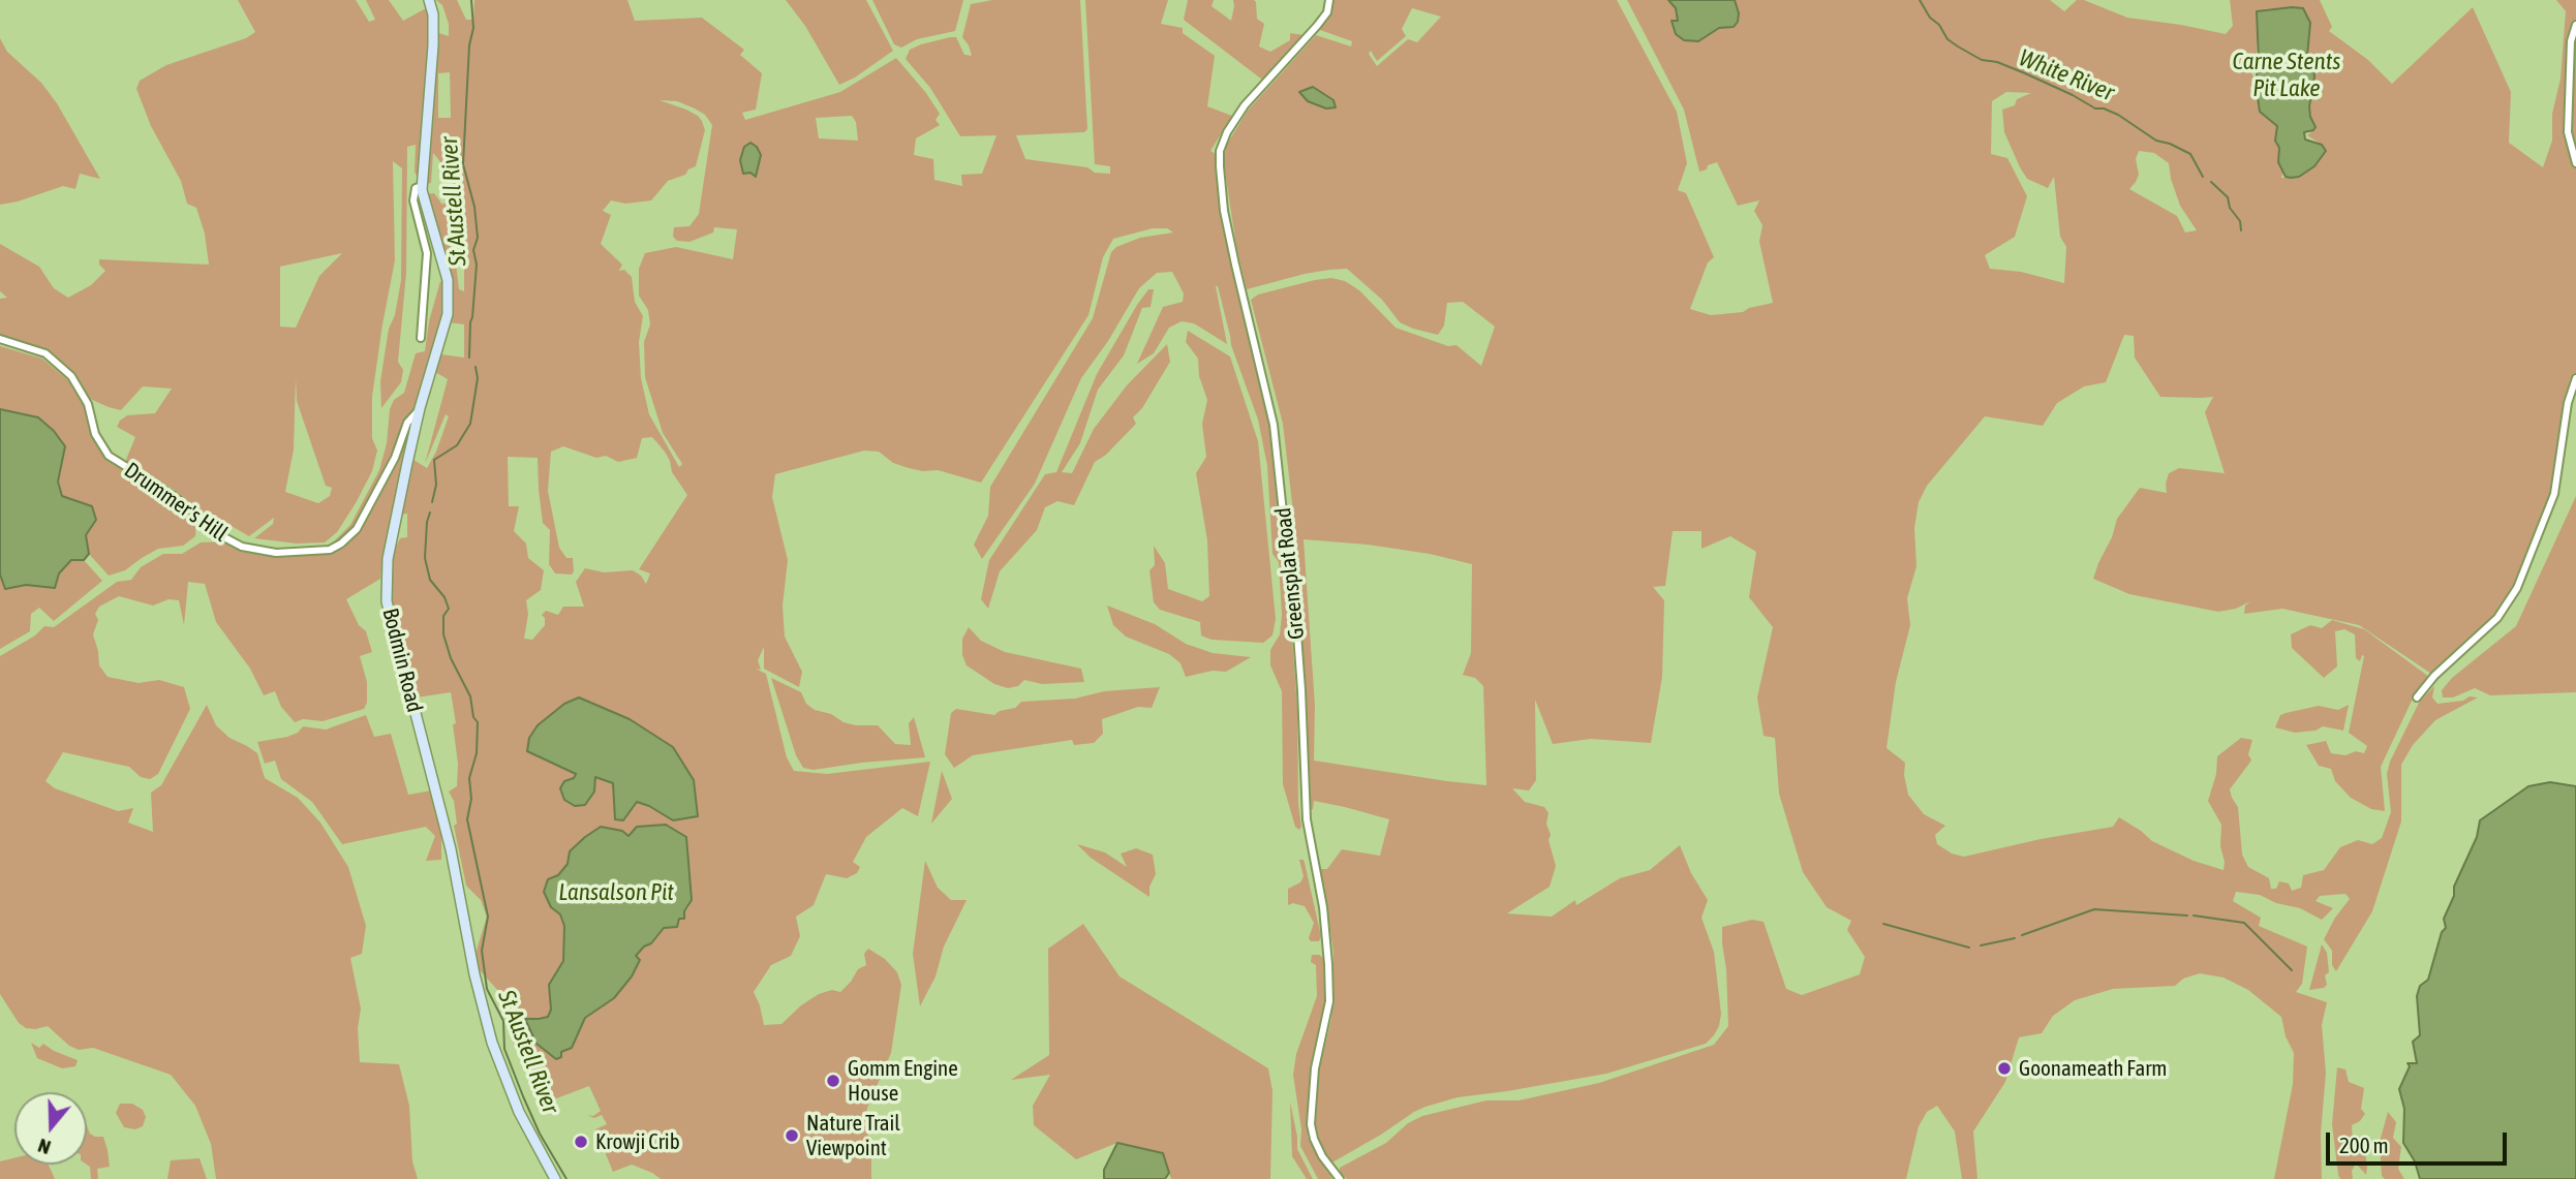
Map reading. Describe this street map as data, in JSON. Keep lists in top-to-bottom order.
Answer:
{
  "streets": {
    "main road": ["Bodmin Road"],
    "street": ["Drummer's Hill", "Greensplat Road"]
  },
  "crossings": [
    ["Drummer's Hill", "Bodmin Road"]
  ],
  "water": [
    "Carne Stents Pit Lake",
    "White River",
    "St Austell River",
    "Lansalson Pit"
  ],
  "places": [
    "Goonameath Farm",
    "Gomm Engine House",
    "Nature Trail Viewpoint",
    "Krowji Crib"
  ],
  "scale_bar": "200 m",
  "north": "bottom"
}
